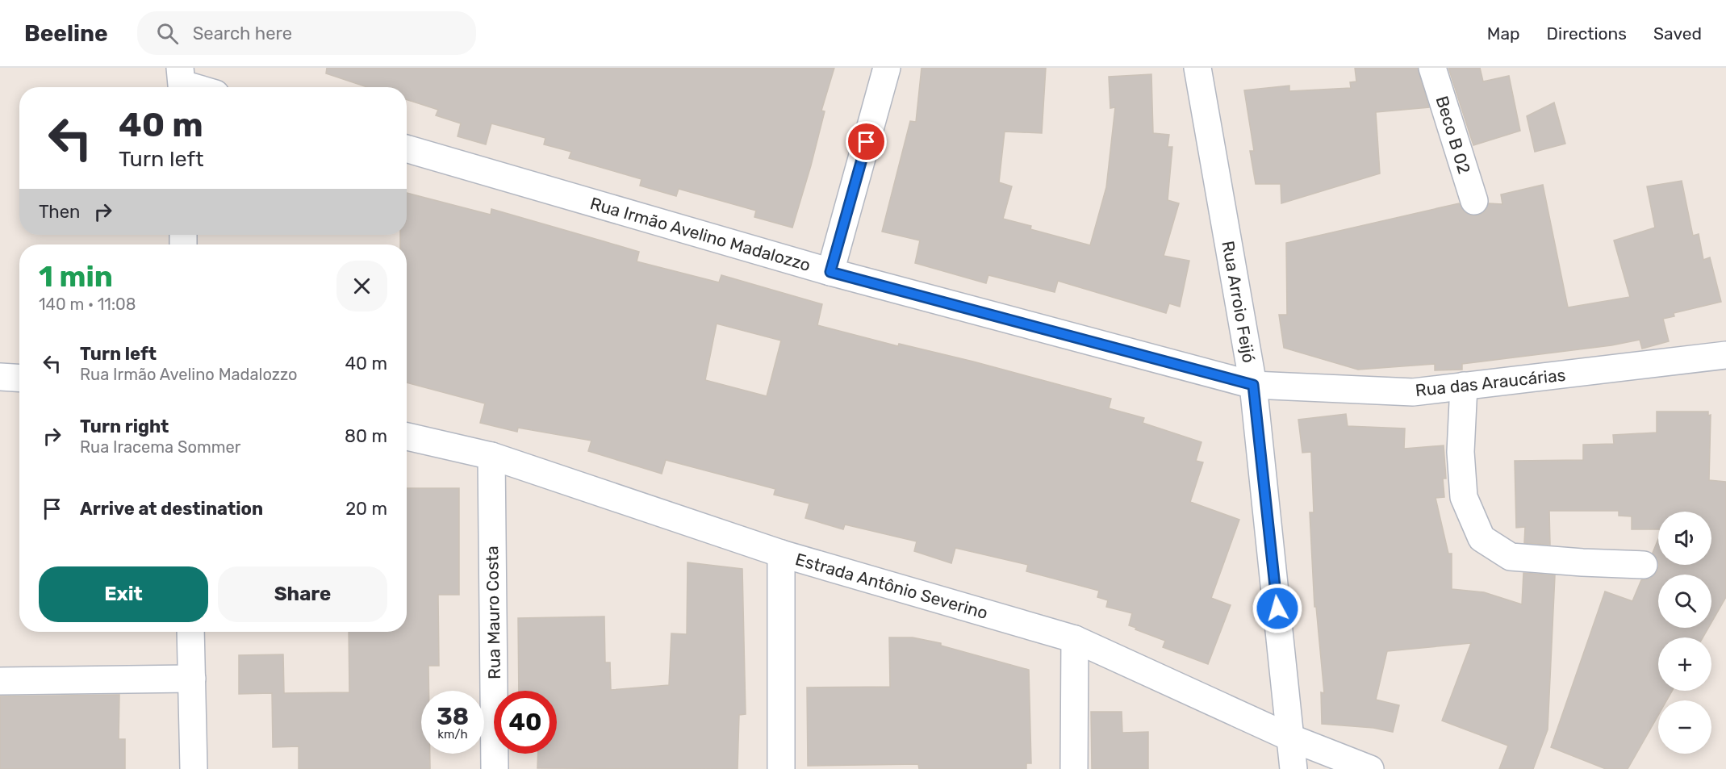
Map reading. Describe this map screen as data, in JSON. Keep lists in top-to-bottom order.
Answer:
{
  "streets": {
    "street": [
      "Beco B 02",
      "Rua Irmão Avelino Madalozzo",
      "Rua Arroio Feijó",
      "Rua das Araucárias",
      "Estrada Antônio Severino",
      "Rua Mauro Costa"
    ]
  },
  "crossings": [
    ["Rua Irmão Avelino Madalozzo", "Rua Arroio Feijó"],
    ["Rua Irmão Avelino Madalozzo", "Rua das Araucárias"],
    ["Rua Arroio Feijó", "Rua das Araucárias"],
    ["Rua Arroio Feijó", "Estrada Antônio Severino"],
    ["Estrada Antônio Severino", "Rua Mauro Costa"]
  ],
  "page": {
    "header": "Beeline",
    "search": "Search here",
    "nav": ["Map", "Directions", "Saved"],
    "turn": ["40 m", "Turn left"],
    "then": "Then",
    "heading": ["1 min", "140 m · 11:08"],
    "list": [
      {
        "name": "Turn left",
        "note": "Rua Irmão Avelino Madalozzo",
        "value": "40 m"
      },
      {
        "name": "Turn right",
        "note": "Rua Iracema Sommer",
        "value": "80 m"
      },
      {
        "name": "Arrive at destination",
        "value": "20 m"
      }
    ],
    "map_buttons": ["+", "−"],
    "buttons": ["Exit", "Share"],
    "speed": "38 km/h",
    "limit": "40"
  }
}
